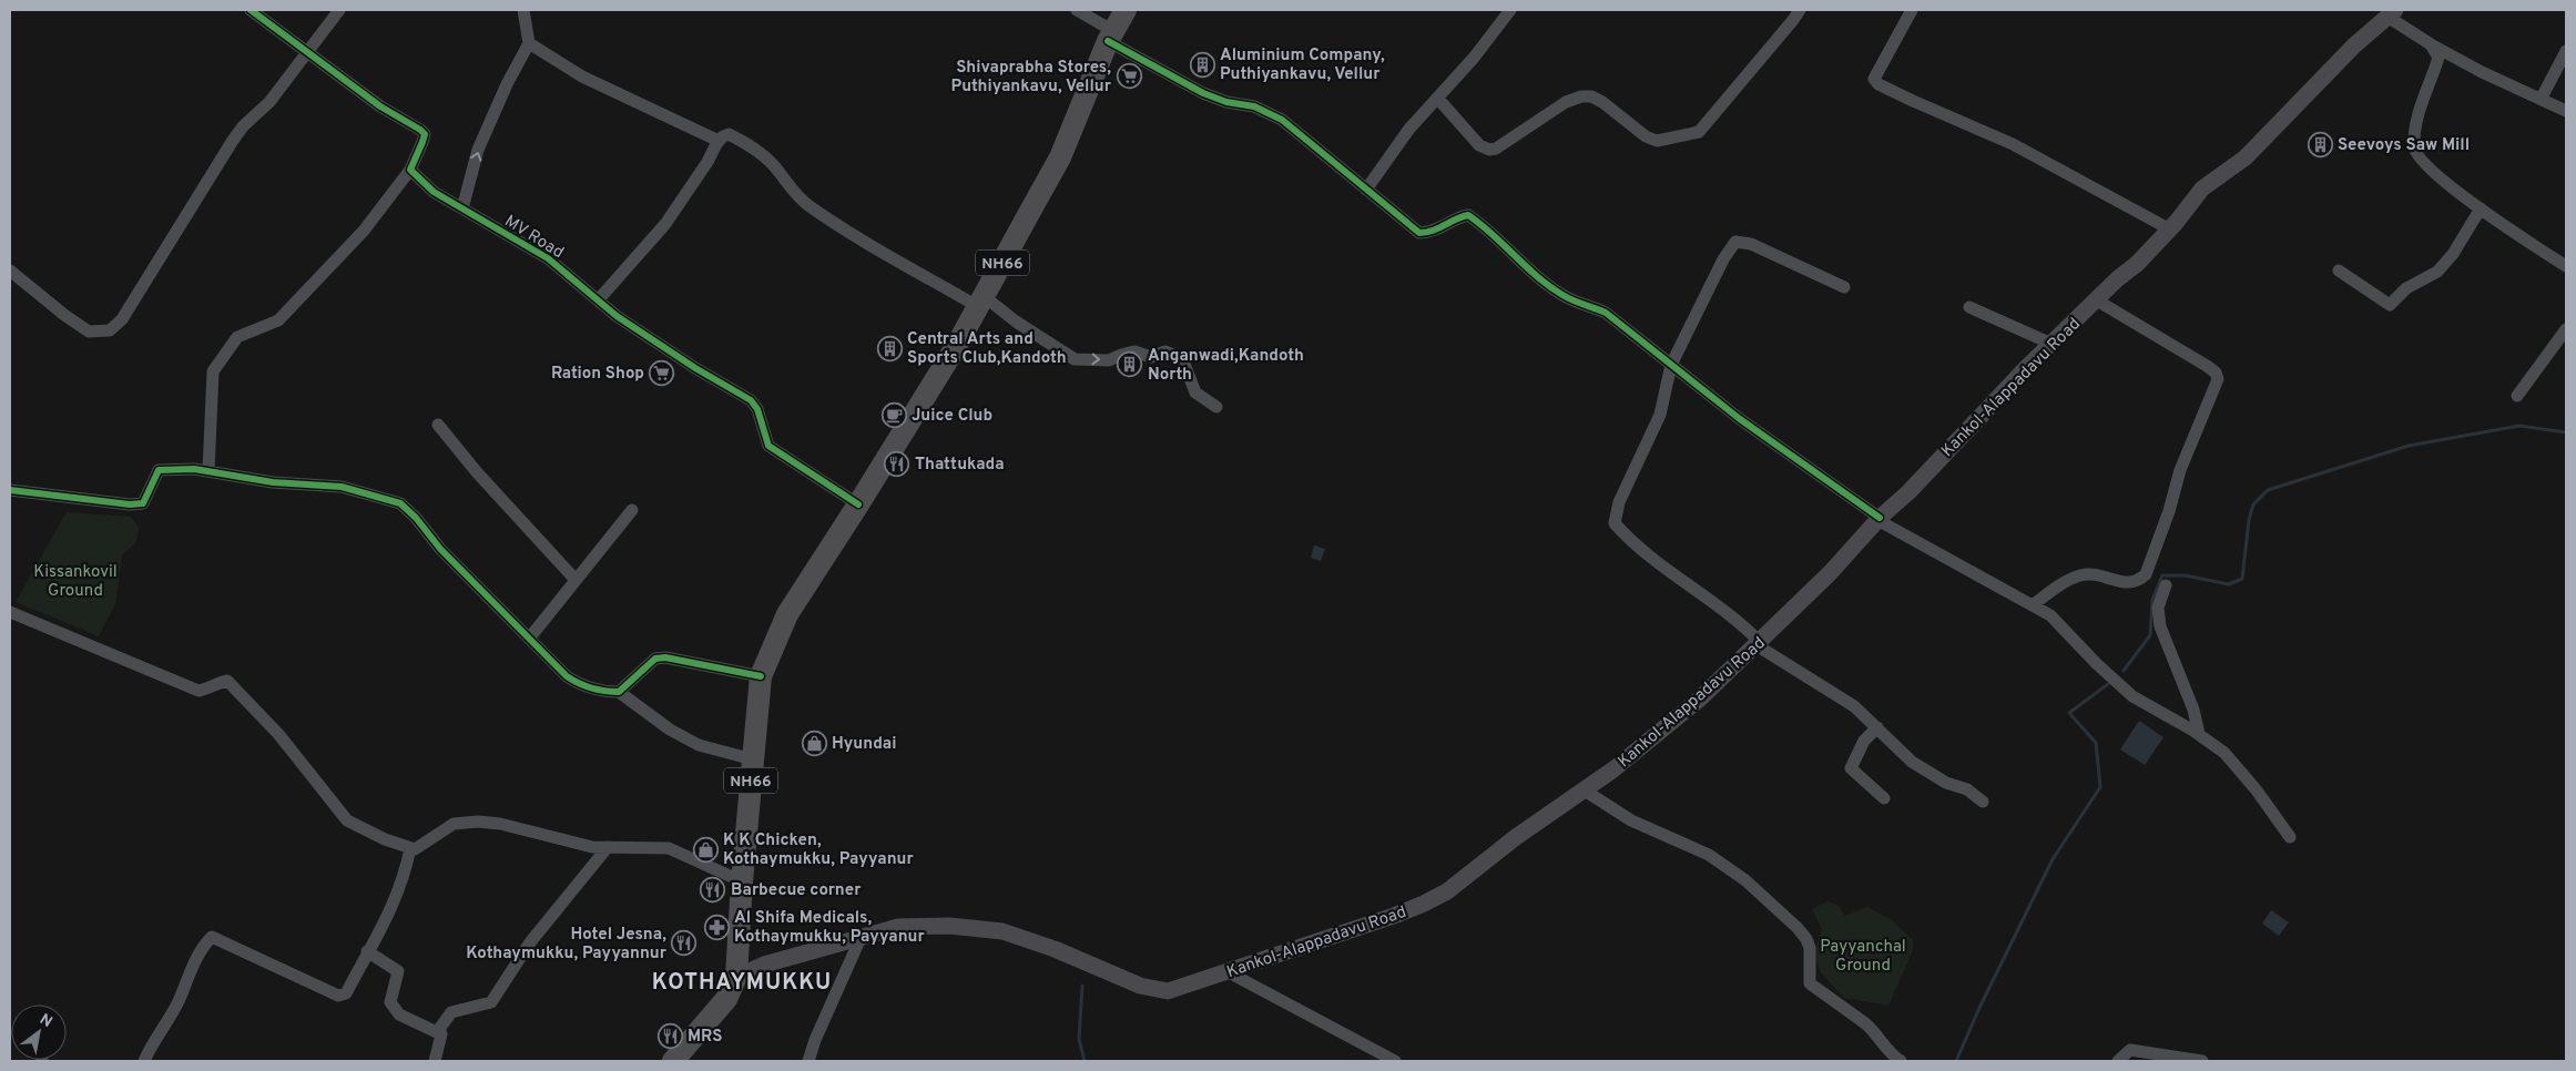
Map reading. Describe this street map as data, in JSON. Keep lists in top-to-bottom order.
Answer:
{
  "streets": {
    "highway": ["NH66"],
    "main road": ["Kankol-Alappadavu Road"],
    "street": ["MV Road"]
  },
  "crossings": [
    ["MV Road", "NH66"],
    ["NH66", "Kankol-Alappadavu Road"]
  ],
  "districts": ["KOTHAYMUKKU"],
  "parks": ["Kissankovil Ground", "Payyanchal Ground"],
  "places": {
    "building": [
      "Aluminium Company, Puthiyankavu, Vellur",
      "Seevoys Saw Mill",
      "Central Arts and Sports Club,Kandoth",
      "Anganwadi,Kandoth North"
    ],
    "supermarket": ["Shivaprabha Stores, Puthiyankavu, Vellur", "Ration Shop"],
    "cafe": ["Juice Club"],
    "restaurant": [
      "Thattukada",
      "Barbecue corner",
      "Hotel Jesna, Kothaymukku, Payyannur",
      "MRS"
    ],
    "shop": ["Hyundai", "K K Chicken, Kothaymukku, Payyanur"],
    "pharmacy": ["Al Shifa Medicals, Kothaymukku, Payyanur"]
  },
  "north": "top right"
}
